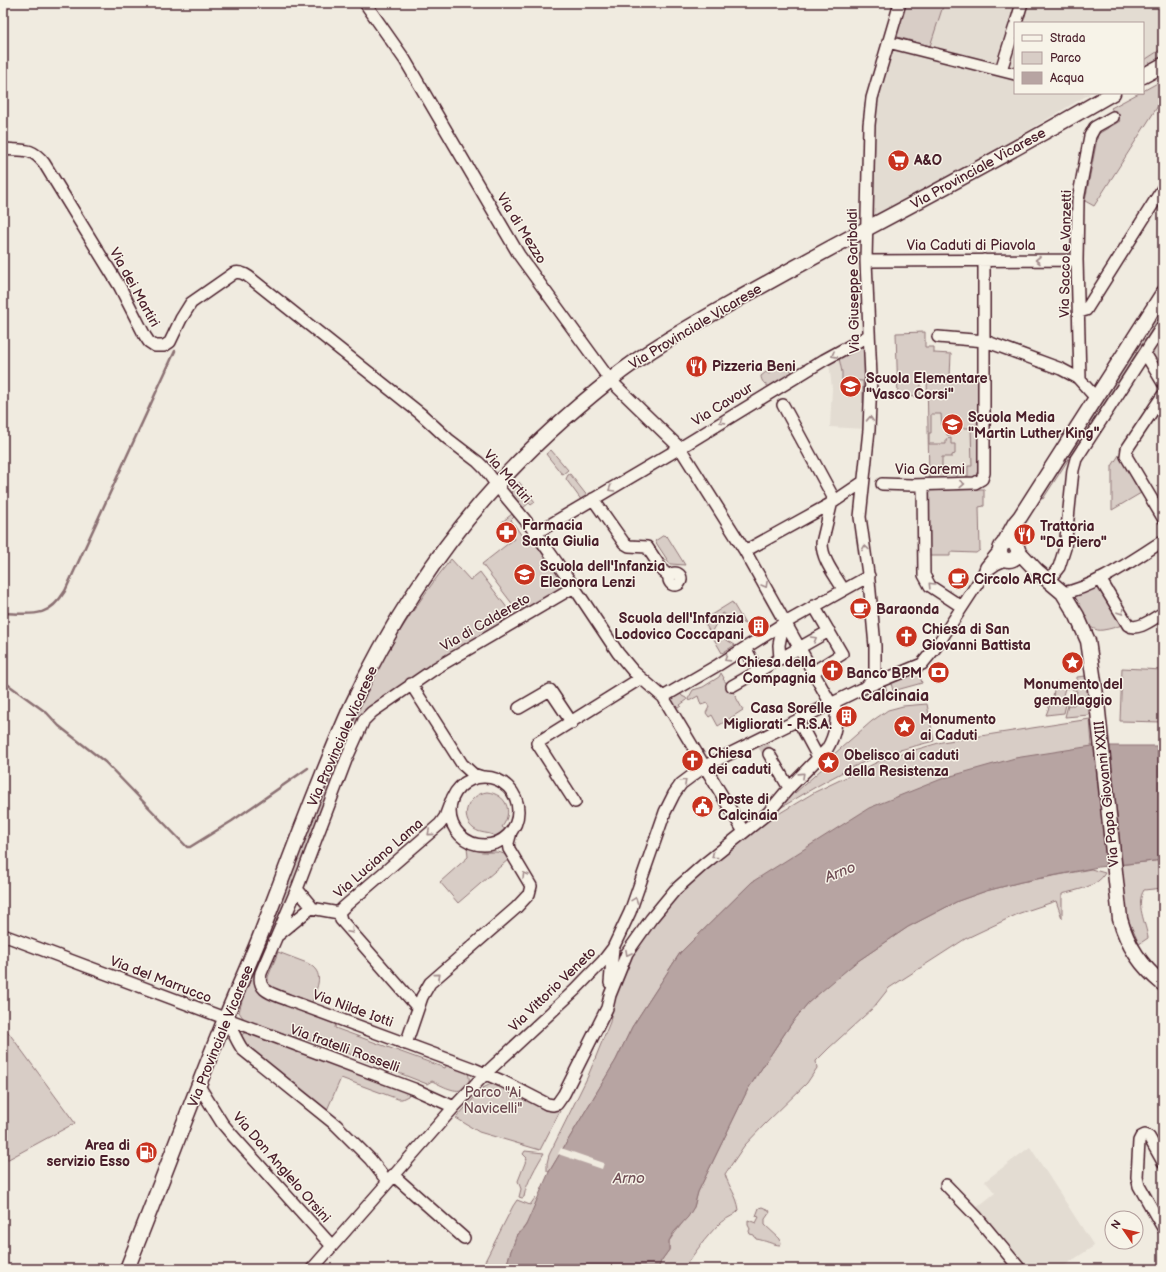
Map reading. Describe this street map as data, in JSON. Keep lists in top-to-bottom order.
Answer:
{
  "streets": {
    "main road": ["Via Provinciale Vicarese", "Via Papa Giovanni XXIII"],
    "street": [
      "Via di Mezzo",
      "Via Caduti di Piavola",
      "Via Sacco e Vanzetti",
      "Via Giuseppe Garibaldi",
      "Via dei Martiri",
      "Via Cavour",
      "Via Garemi",
      "Via Martiri",
      "Via di Caldereto",
      "Via Luciano Lama",
      "Via del Marrucco",
      "Via Vittorio Veneto",
      "Via Nilde Iotti",
      "Via fratelli Rosselli",
      "Via Don Anglelo Orsini"
    ]
  },
  "crossings": [
    ["Via Provinciale Vicarese", "Via di Mezzo"],
    ["Via Provinciale Vicarese", "Via Giuseppe Garibaldi"],
    ["Via Provinciale Vicarese", "Via Martiri"],
    ["Via Provinciale Vicarese", "Via del Marrucco"],
    ["Via Provinciale Vicarese", "Via fratelli Rosselli"],
    ["Via Provinciale Vicarese", "Via Don Anglelo Orsini"],
    ["Via di Mezzo", "Via Cavour"],
    ["Via di Mezzo", "Via Vittorio Veneto"],
    ["Via Caduti di Piavola", "Via Sacco e Vanzetti"],
    ["Via Caduti di Piavola", "Via Giuseppe Garibaldi"],
    ["Via Giuseppe Garibaldi", "Via Cavour"],
    ["Via Giuseppe Garibaldi", "Via Vittorio Veneto"],
    ["Via dei Martiri", "Via Martiri"],
    ["Via Cavour", "Via Martiri"],
    ["Via Martiri", "Via di Caldereto"],
    ["Via Martiri", "Via Vittorio Veneto"],
    ["Via di Caldereto", "Via Nilde Iotti"],
    ["Via del Marrucco", "Via fratelli Rosselli"],
    ["Via Vittorio Veneto", "Via Nilde Iotti"]
  ],
  "one_way": ["Via Cavour"],
  "districts": ["Calcinaia"],
  "water": ["Arno"],
  "parks": ["Parco \"Ai Navicelli\""],
  "places": {
    "supermarket": ["A&O"],
    "restaurant": ["Pizzeria Beni", "Trattoria \"Da Piero\""],
    "school or university": ["Scuola Elementare \"Vasco Corsi\"", "Scuola Media \"Martin Luther King\"", "Scuola dell'Infanzia Eleonora Lenzi"],
    "pharmacy": ["Farmacia Santa Giulia"],
    "cafe": ["Circolo ARCI", "Baraonda"],
    "building": ["Scuola dell'Infanzia Lodovico Coccapani", "Casa Sorelle Migliorati - R.S.A."],
    "church": ["Chiesa di San Giovanni Battista", "Chiesa della Compagnia", "Chiesa dei caduti"],
    "place": ["Monumento del gemellaggio", "Monumento ai Caduti", "Obelisco ai caduti della Resistenza"],
    "bank": ["Banco BPM"],
    "public building": ["Poste di Calcinaia"],
    "fuel station": ["Area di servizio Esso"]
  },
  "legend": ["Strada", "Parco", "Acqua"],
  "north": "top left"
}
